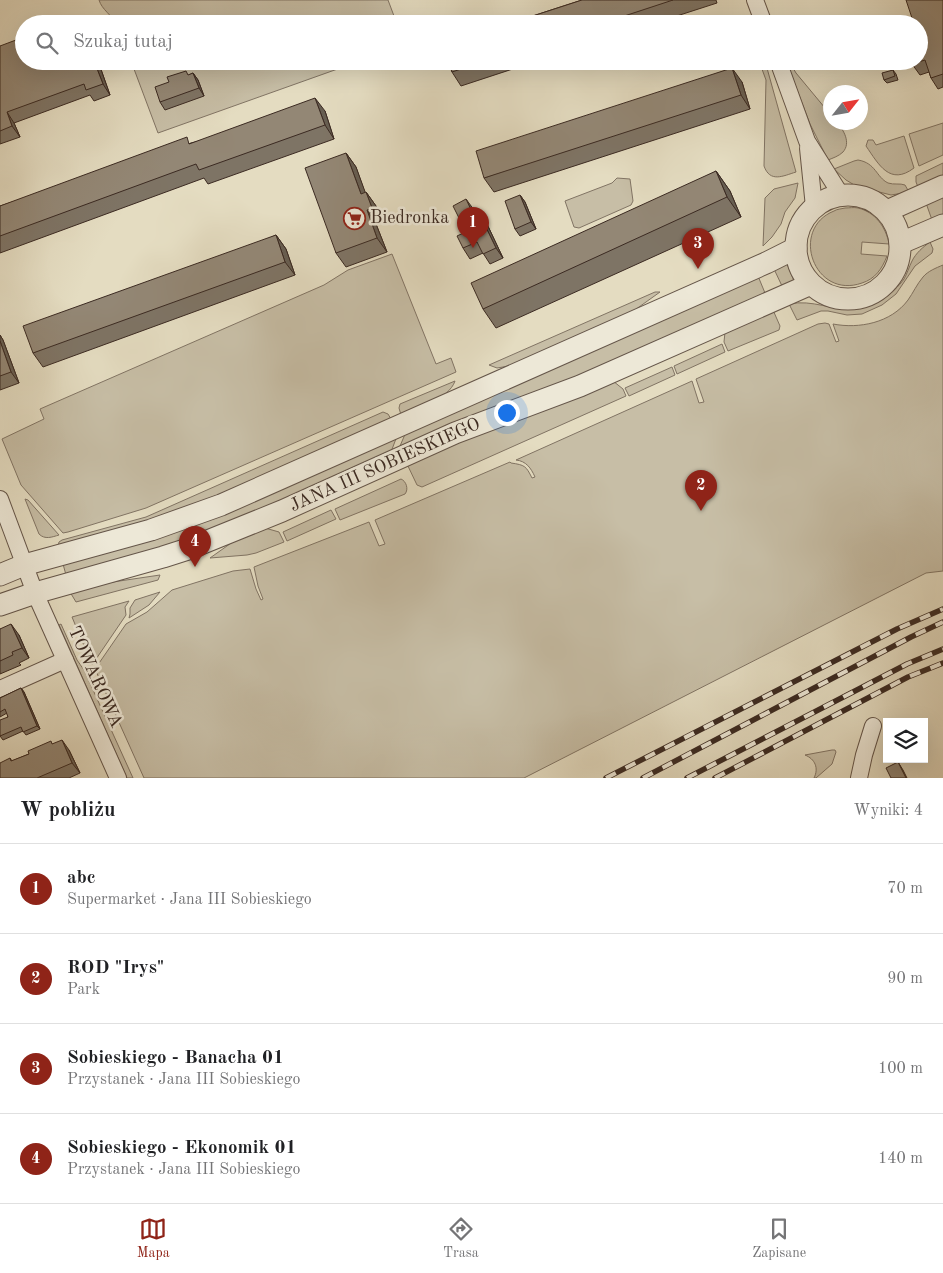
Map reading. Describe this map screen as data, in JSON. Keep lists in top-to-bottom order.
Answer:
{
  "streets": {
    "street": ["JANA III SOBIESKIEGO", "TOWAROWA"]
  },
  "crossings": [
    ["JANA III SOBIESKIEGO", "TOWAROWA"]
  ],
  "places": {
    "supermarket": ["Biedronka"]
  },
  "north": "top right",
  "page": {
    "search": "Szukaj tutaj",
    "pins": [
      "1",
      "3",
      "2",
      "4"
    ],
    "heading": ["W pobliżu", "Wyniki: 4"],
    "list": [
      {
        "mark": "1",
        "name": "abc",
        "note": "Supermarket · Jana III Sobieskiego",
        "value": "70 m"
      },
      {
        "mark": "2",
        "name": "ROD \"Irys\"",
        "note": "Park",
        "value": "90 m"
      },
      {
        "mark": "3",
        "name": "Sobieskiego - Banacha 01",
        "note": "Przystanek · Jana III Sobieskiego",
        "value": "100 m"
      },
      {
        "mark": "4",
        "name": "Sobieskiego - Ekonomik 01",
        "note": "Przystanek · Jana III Sobieskiego",
        "value": "140 m"
      }
    ],
    "nav": ["Mapa", "Trasa", "Zapisane"]
  }
}
